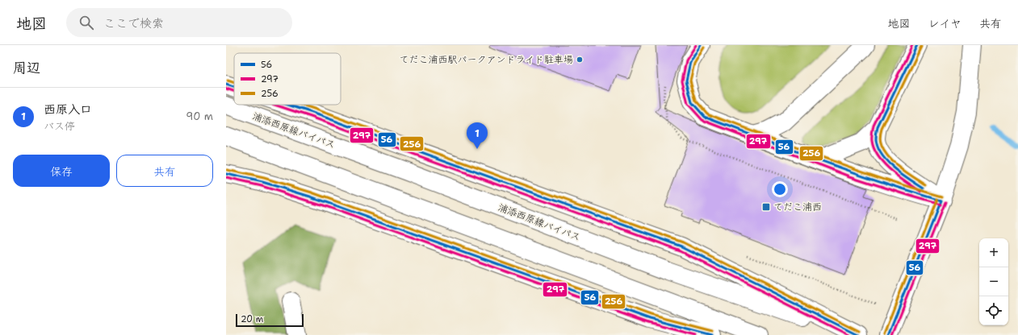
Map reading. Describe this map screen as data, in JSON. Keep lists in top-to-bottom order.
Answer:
{
  "streets": {
    "main road": ["浦添西原線バイパス"]
  },
  "places": {
    "other": ["てだこ浦西駅パークアンドライド駐車場"],
    "transit": ["てだこ浦西"]
  },
  "lines": ["transit line 56", "transit line 297", "transit line 256"],
  "legend": ["56", "297", "256"],
  "scale_bar": "20 m",
  "page": {
    "header": "地図",
    "search": "ここで検索",
    "nav": ["地図", "レイヤ", "共有"],
    "heading": "周辺",
    "list": [
      {
        "mark": "1",
        "name": "西原入口",
        "note": "バス停",
        "value": "90 m"
      }
    ],
    "pins": "1",
    "buttons": ["保存", "共有"],
    "map_buttons": ["+", "−"],
    "scale": "20 m"
  }
}
